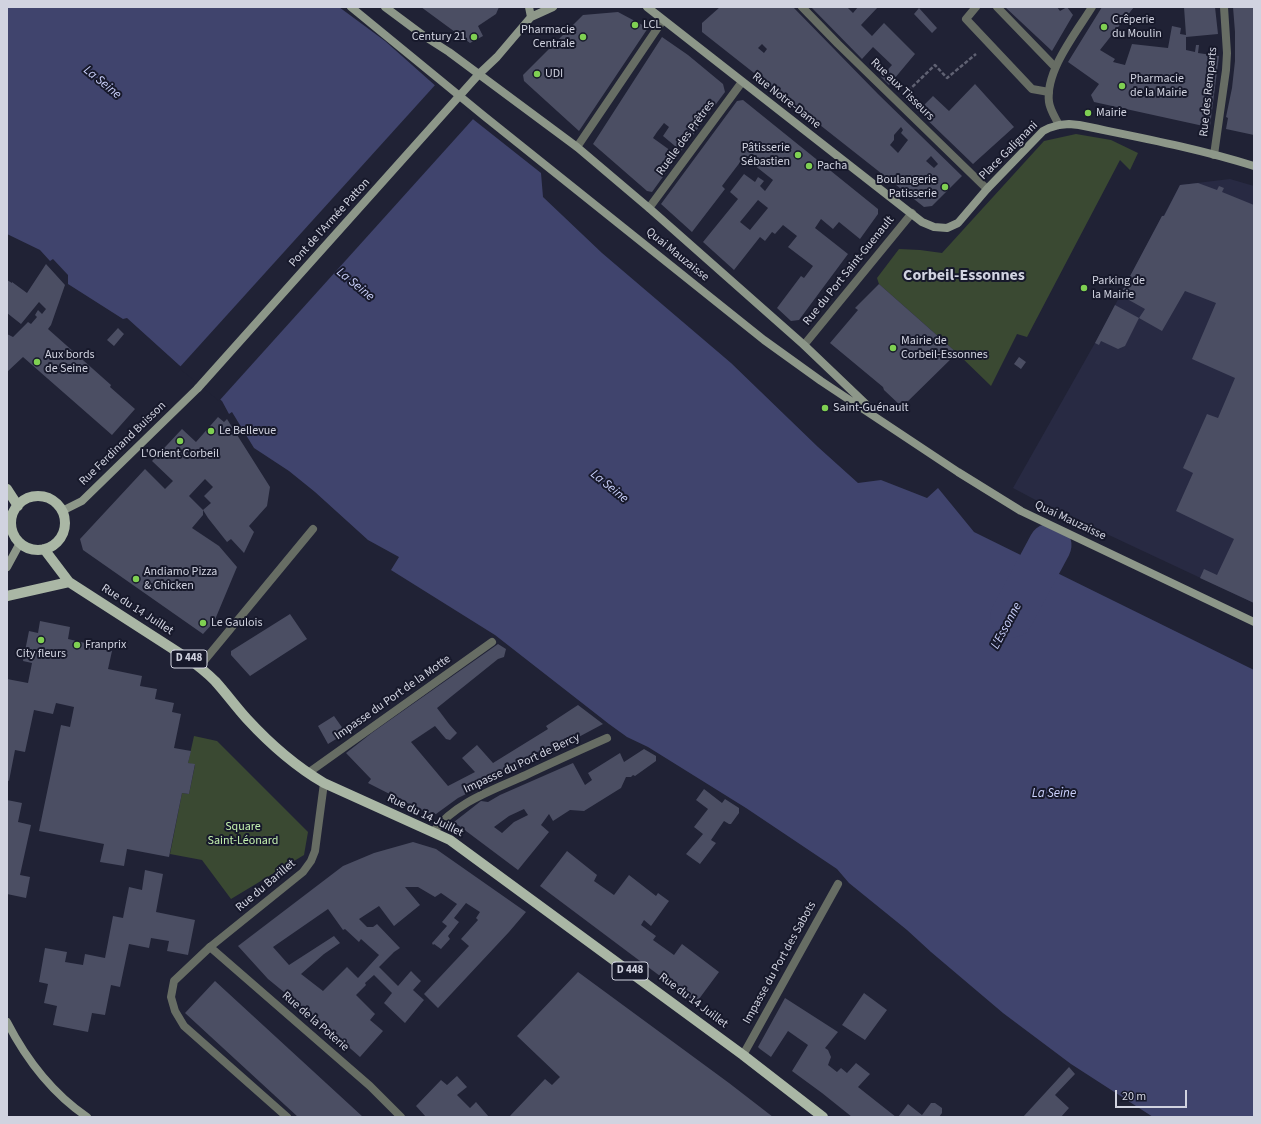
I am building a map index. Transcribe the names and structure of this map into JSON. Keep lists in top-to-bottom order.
{
  "streets": {
    "main road": [
      "Rue Notre-Dame",
      "Place Galignani",
      "Pont de l'Armée Patton",
      "Quai Mauzaisse",
      "Rue Ferdinand Buisson",
      "Rue du 14 Juillet",
      "D 448"
    ],
    "street": [
      "Rue aux Tisseurs",
      "Rue des Remparts",
      "Ruelle des Prêtres",
      "Rue du Port Saint-Guenault",
      "Impasse du Port de la Motte",
      "Impasse du Port de Bercy",
      "Rue du Barillet",
      "Impasse du Port des Sabots",
      "Rue de la Poterie"
    ]
  },
  "crossings": [
    ["Rue aux Tisseurs", "Place Galignani"],
    ["Rue des Remparts", "Place Galignani"],
    ["Rue Notre-Dame", "Ruelle des Prêtres"],
    ["Rue Notre-Dame", "Place Galignani"],
    ["Rue Notre-Dame", "Rue du Port Saint-Guenault"],
    ["Ruelle des Prêtres", "Quai Mauzaisse"],
    ["Place Galignani", "Rue du Port Saint-Guenault"],
    ["Pont de l'Armée Patton", "Quai Mauzaisse"],
    ["Pont de l'Armée Patton", "Rue Ferdinand Buisson"],
    ["Quai Mauzaisse", "Rue du Port Saint-Guenault"],
    ["Rue Ferdinand Buisson", "Rue du 14 Juillet"],
    ["Rue du 14 Juillet", "Impasse du Port de la Motte"],
    ["Rue du 14 Juillet", "Impasse du Port de Bercy"],
    ["Rue du 14 Juillet", "Rue du Barillet"],
    ["Rue du 14 Juillet", "Impasse du Port des Sabots"],
    ["Rue du Barillet", "Rue de la Poterie"]
  ],
  "districts": ["Corbeil-Essonnes"],
  "water": ["La Seine", "L'Essonne"],
  "parks": ["Square Saint-Léonard"],
  "places": [
    "LCL",
    "Crêperie du Moulin",
    "Century 21",
    "Pharmacie Centrale",
    "UDI",
    "Pharmacie de la Mairie",
    "Mairie",
    "Pâtisserie Sébastien",
    "Pacha",
    "Boulangerie Patisserie",
    "Parking de la Mairie",
    "Mairie de Corbeil-Essonnes",
    "Aux bords de Seine",
    "Saint-Guénault",
    "Le Bellevue",
    "L'Orient Corbeil",
    "Andiamo Pizza & Chicken",
    "Le Gaulois",
    "City fleurs",
    "Franprix"
  ],
  "scale_bar": "20 m"
}
